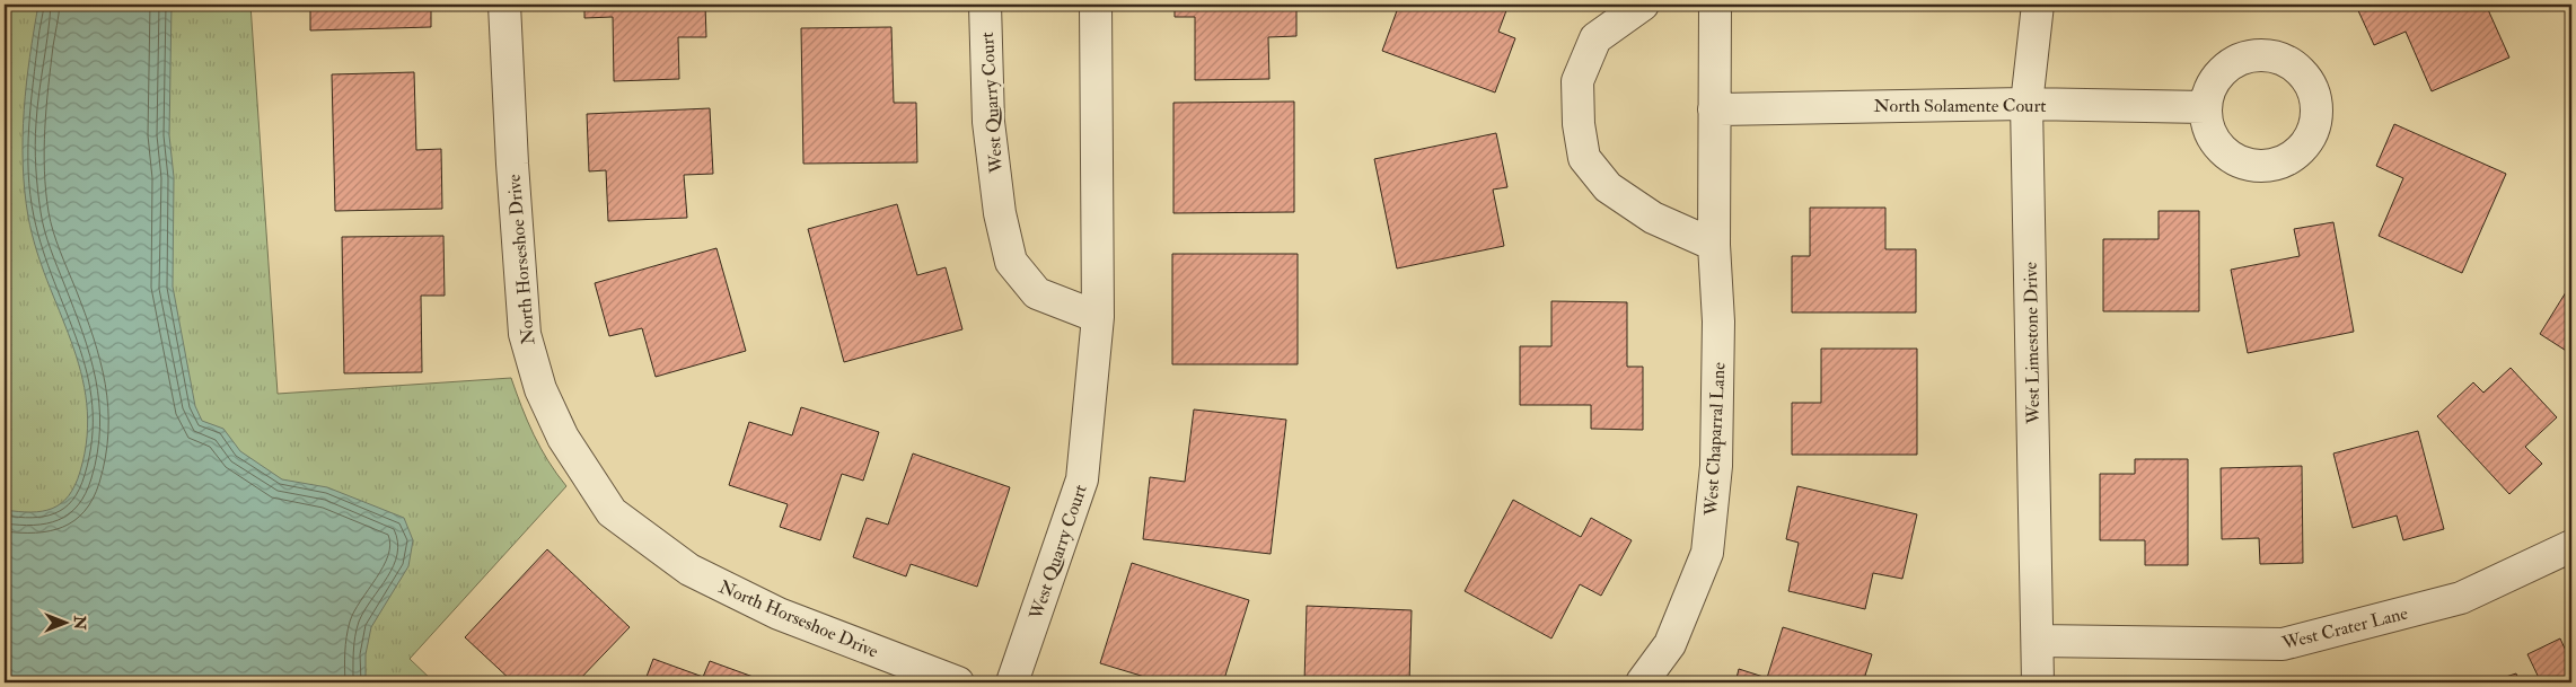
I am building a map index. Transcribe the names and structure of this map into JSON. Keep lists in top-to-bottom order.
{
  "streets": {
    "street": [
      "West Quarry Court",
      "North Solamente Court",
      "North Horseshoe Drive",
      "West Limestone Drive",
      "West Chaparral Lane",
      "West Crater Lane"
    ]
  },
  "crossings": [
    ["North Solamente Court", "West Limestone Drive"],
    ["North Solamente Court", "West Chaparral Lane"],
    ["West Limestone Drive", "West Crater Lane"]
  ],
  "north": "right"
}
